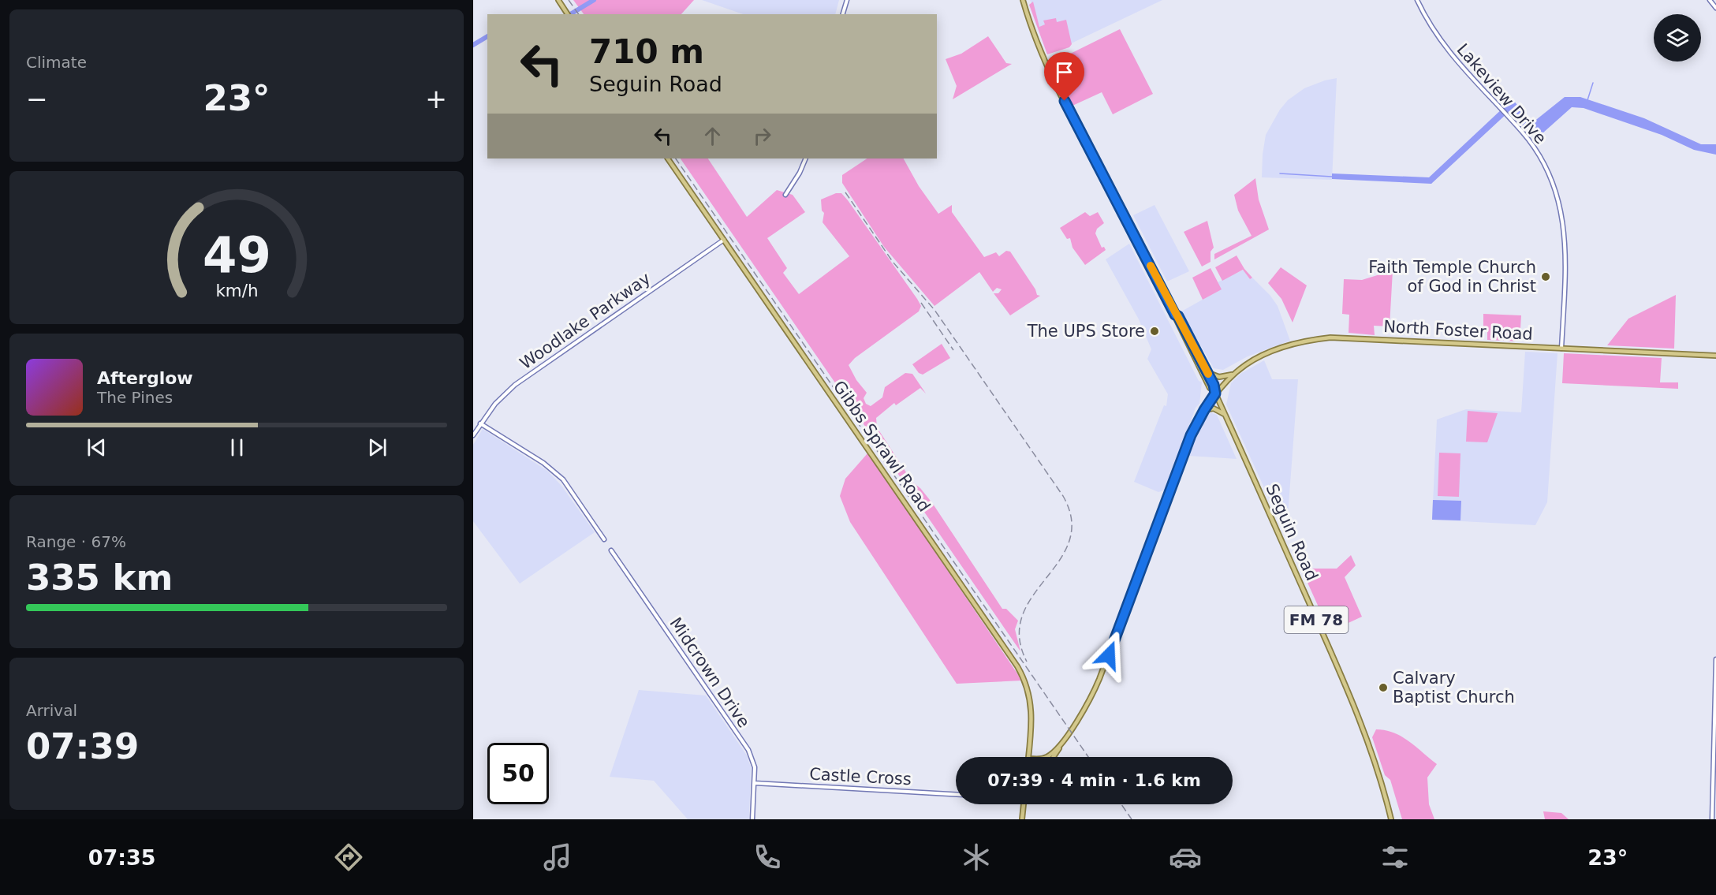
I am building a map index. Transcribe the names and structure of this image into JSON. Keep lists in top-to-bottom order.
{
  "streets": {
    "main road": [
      "North Foster Road",
      "Gibbs Sprawl Road",
      "Seguin Road",
      "FM 78"
    ],
    "street": [
      "Lakeview Drive",
      "Woodlake Parkway",
      "Midcrown Drive",
      "Castle Cross"
    ]
  },
  "crossings": [
    ["Lakeview Drive", "North Foster Road"],
    ["Woodlake Parkway", "Gibbs Sprawl Road"],
    ["North Foster Road", "Seguin Road"],
    ["Midcrown Drive", "Castle Cross"]
  ],
  "places": ["Faith Temple Church of God in Christ", "The UPS Store", "Calvary Baptist Church"],
  "page": {
    "tile": [
      "Climate",
      ["Range · 67%", "335 km"],
      ["Arrival", "07:39"]
    ],
    "turn": ["710 m", "Seguin Road"],
    "heat": ["−", "23°", "+"],
    "song": ["Afterglow", "The Pines"],
    "limit": "50",
    "trip": "07:39 · 4 min · 1.6 km",
    "tabs": ["07:35", "23°"],
    "gauge": ["49", "km/h"]
  }
}
